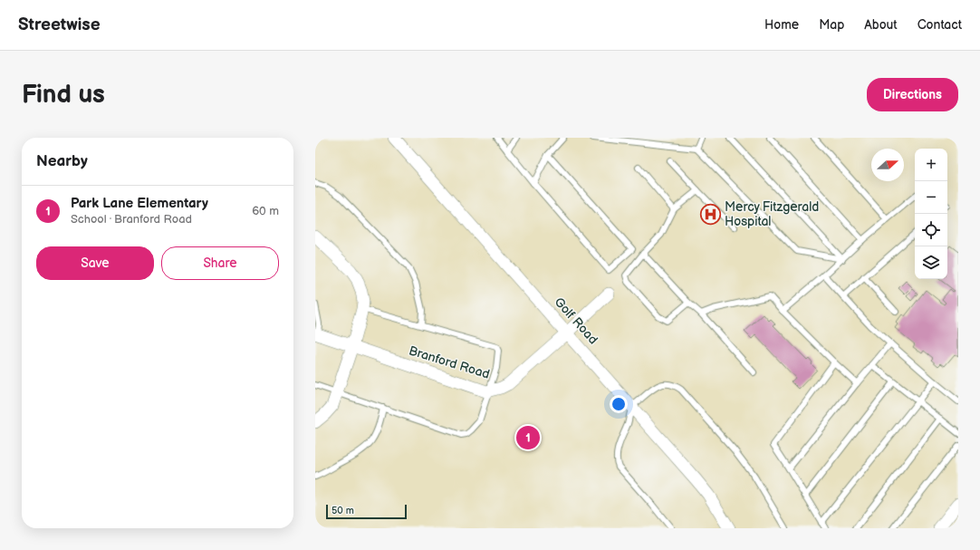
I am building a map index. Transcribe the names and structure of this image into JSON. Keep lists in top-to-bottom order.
{
  "streets": {
    "street": ["Golf Road", "Branford Road"]
  },
  "crossings": [
    ["Golf Road", "Branford Road"]
  ],
  "places": {
    "hospital": ["Mercy Fitzgerald Hospital"]
  },
  "scale_bar": "50 m",
  "north": "right",
  "page": {
    "header": "Streetwise",
    "nav": [
      "Home",
      "Map",
      "About",
      "Contact"
    ],
    "buttons": [
      "Directions",
      ["Save", "Share"]
    ],
    "title": "Find us",
    "heading": "Nearby",
    "map_buttons": ["+", "−"],
    "list": [
      {
        "mark": "1",
        "name": "Park Lane Elementary",
        "note": "School · Branford Road",
        "value": "60 m"
      }
    ],
    "pins": "1",
    "scale": "50 m"
  }
}
